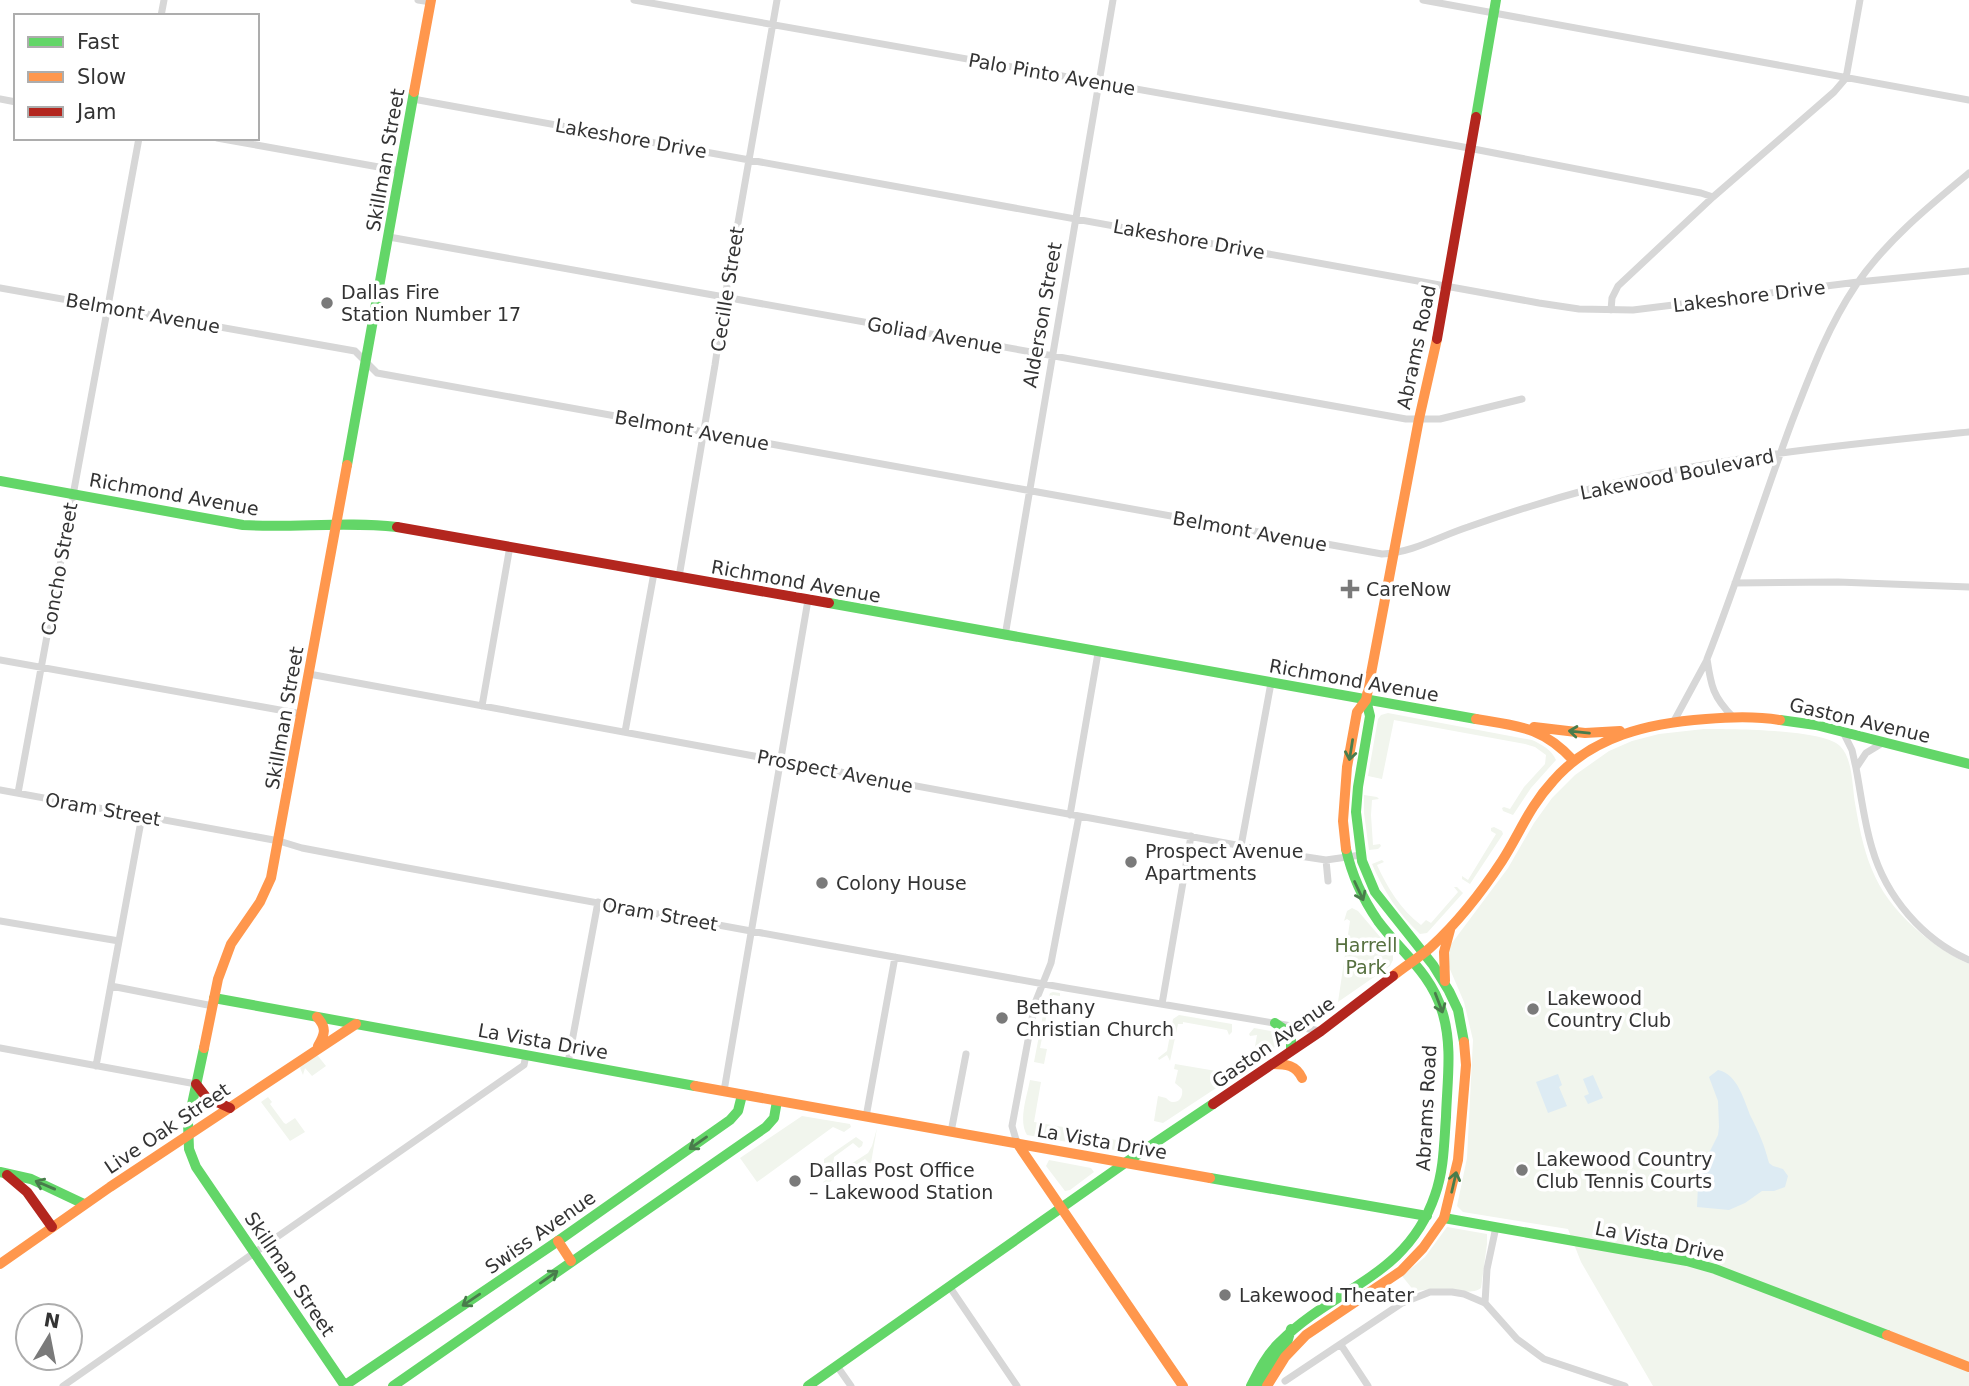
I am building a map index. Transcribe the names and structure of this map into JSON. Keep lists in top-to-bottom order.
{
  "streets": {
    "street": [
      "Palo Pinto Avenue",
      "Lakeshore Drive",
      "Skillman Street",
      "Cecille Street",
      "Belmont Avenue",
      "Alderson Street",
      "Goliad Avenue",
      "Abrams Road",
      "Lakewood Boulevard",
      "Richmond Avenue",
      "Concho Street",
      "Gaston Avenue",
      "Prospect Avenue",
      "Oram Street",
      "La Vista Drive",
      "Live Oak Street",
      "Swiss Avenue"
    ]
  },
  "crossings": [
    ["Palo Pinto Avenue", "Cecille Street"],
    ["Palo Pinto Avenue", "Alderson Street"],
    ["Palo Pinto Avenue", "Abrams Road"],
    ["Lakeshore Drive", "Skillman Street"],
    ["Lakeshore Drive", "Cecille Street"],
    ["Lakeshore Drive", "Alderson Street"],
    ["Lakeshore Drive", "Abrams Road"],
    ["Skillman Street", "Belmont Avenue"],
    ["Skillman Street", "Goliad Avenue"],
    ["Skillman Street", "Richmond Avenue"],
    ["Skillman Street", "Prospect Avenue"],
    ["Skillman Street", "Oram Street"],
    ["Skillman Street", "La Vista Drive"],
    ["Skillman Street", "Live Oak Street"],
    ["Skillman Street", "Swiss Avenue"],
    ["Cecille Street", "Belmont Avenue"],
    ["Cecille Street", "Goliad Avenue"],
    ["Cecille Street", "Richmond Avenue"],
    ["Belmont Avenue", "Alderson Street"],
    ["Belmont Avenue", "Abrams Road"],
    ["Belmont Avenue", "Lakewood Boulevard"],
    ["Belmont Avenue", "Concho Street"],
    ["Alderson Street", "Goliad Avenue"],
    ["Alderson Street", "Richmond Avenue"],
    ["Goliad Avenue", "Abrams Road"],
    ["Abrams Road", "Lakewood Boulevard"],
    ["Abrams Road", "Richmond Avenue"],
    ["Abrams Road", "Gaston Avenue"],
    ["Abrams Road", "Prospect Avenue"],
    ["Abrams Road", "La Vista Drive"],
    ["Richmond Avenue", "Concho Street"],
    ["Richmond Avenue", "Gaston Avenue"],
    ["Concho Street", "Oram Street"],
    ["Gaston Avenue", "Oram Street"],
    ["Gaston Avenue", "La Vista Drive"],
    ["La Vista Drive", "Live Oak Street"],
    ["La Vista Drive", "Swiss Avenue"]
  ],
  "parks": ["Harrell Park"],
  "places": {
    "other": [
      "Dallas Fire Station Number 17",
      "Prospect Avenue Apartments",
      "Colony House",
      "Lakewood Country Club",
      "Bethany Christian Church",
      "Lakewood Country Club Tennis Courts",
      "Dallas Post Office – Lakewood Station",
      "Lakewood Theater"
    ],
    "health": ["CareNow"]
  },
  "legend": ["Fast", "Slow", "Jam"],
  "north": "top"
}
